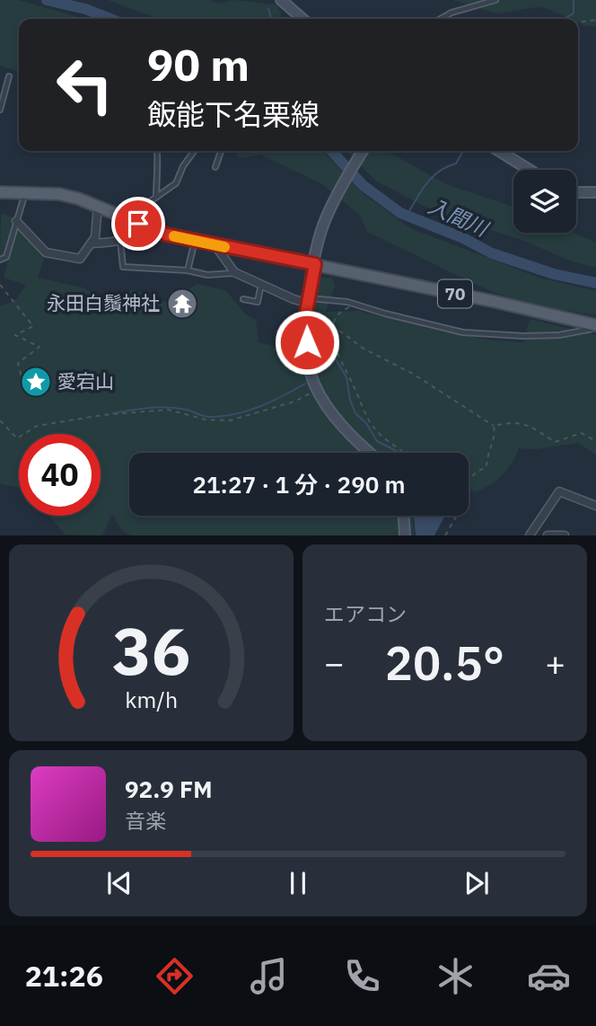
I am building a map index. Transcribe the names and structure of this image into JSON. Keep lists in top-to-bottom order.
{
  "streets": {
    "main road": ["70"]
  },
  "water": ["入間川"],
  "places": {
    "temple": ["永田白鬚神社"],
    "place": ["愛宕山"]
  },
  "page": {
    "turn": ["90 m", "飯能下名栗線"],
    "limit": "40",
    "trip": "21:27 · 1 分 · 290 m",
    "tile": "エアコン",
    "heat": ["−", "20.5°", "+"],
    "song": ["92.9 FM", "音楽"],
    "tabs": "21:26",
    "gauge": ["36", "km/h"]
  }
}
